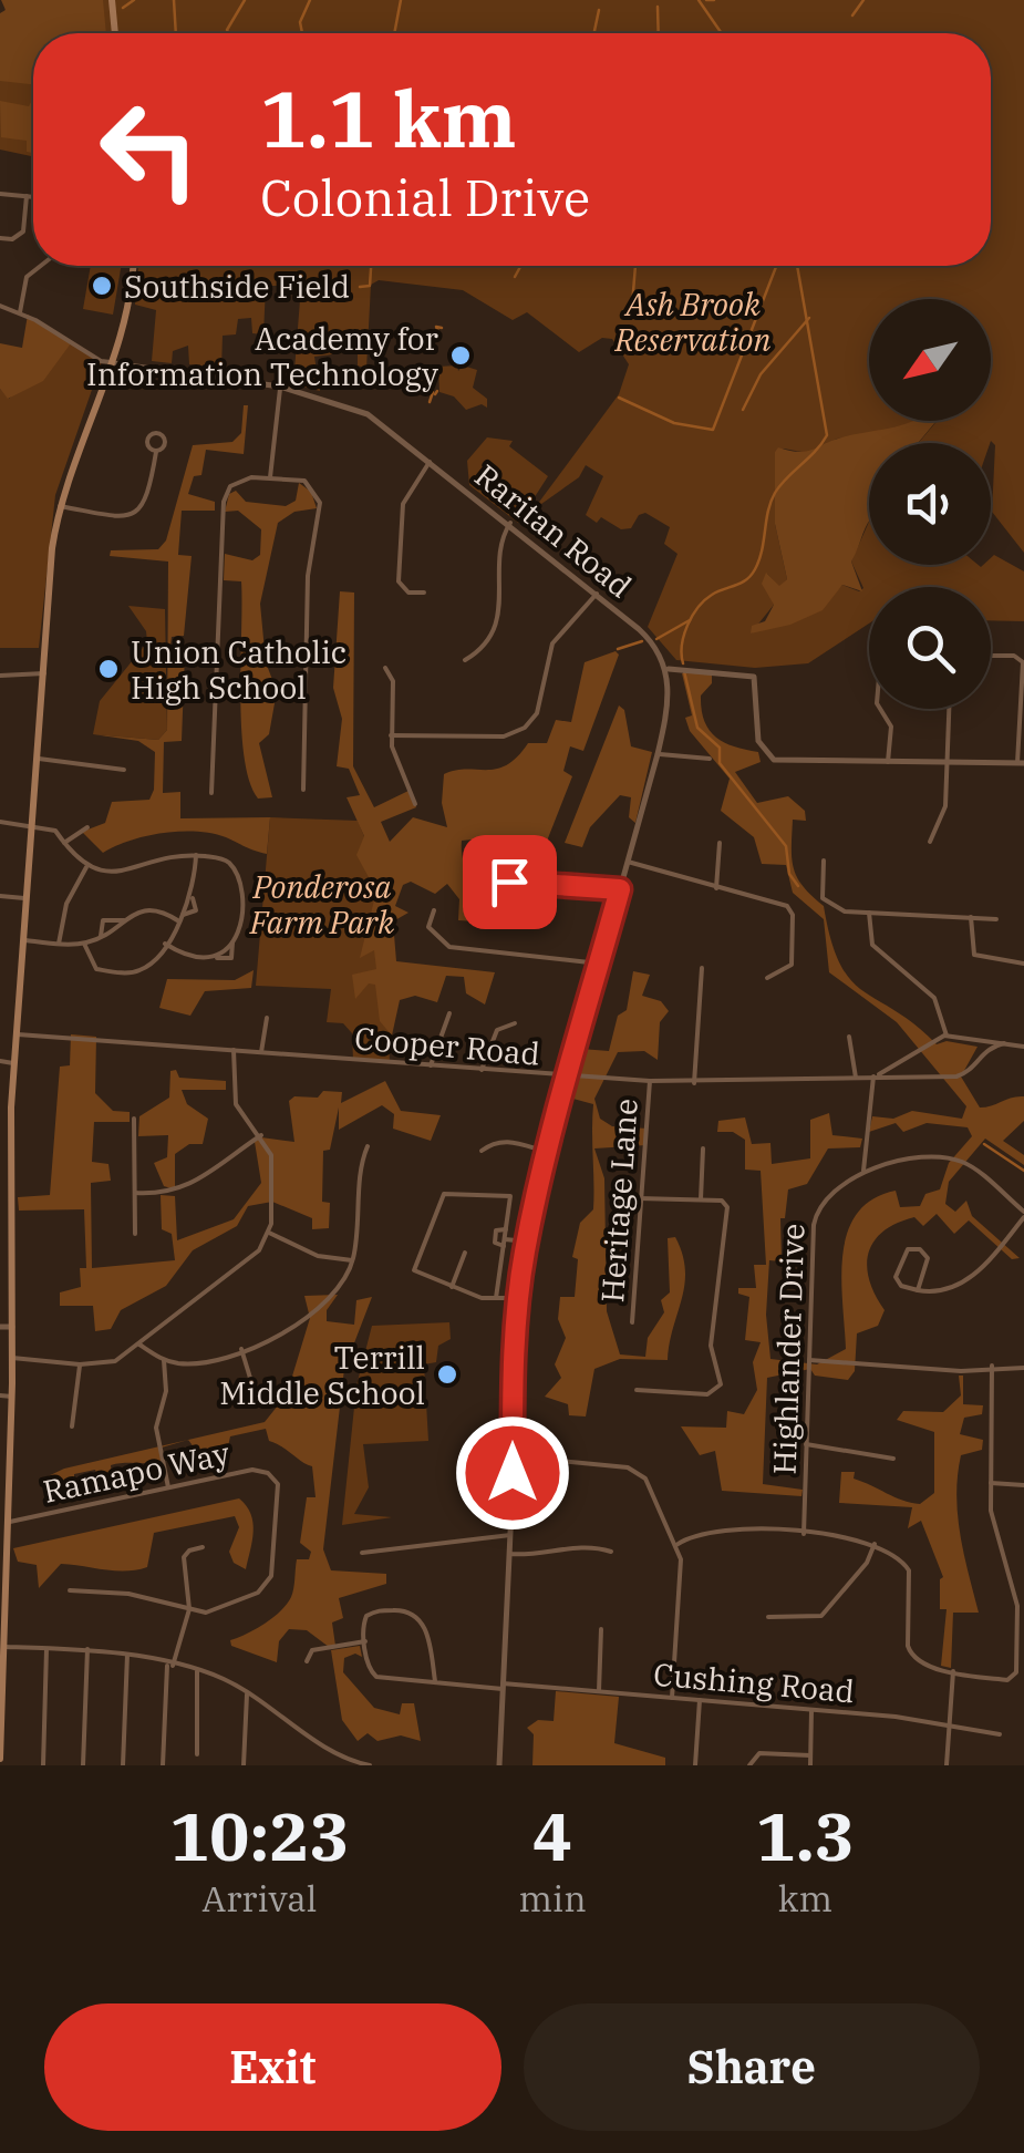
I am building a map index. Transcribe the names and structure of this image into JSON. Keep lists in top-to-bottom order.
{
  "streets": {
    "street": [
      "Raritan Road",
      "Cooper Road",
      "Heritage Lane",
      "Highlander Drive",
      "Ramapo Way",
      "Cushing Road"
    ]
  },
  "crossings": [
    ["Cooper Road", "Heritage Lane"]
  ],
  "parks": ["Ash Brook Reservation", "Ponderosa Farm Park"],
  "places": [
    "Southside Field",
    "Academy for Information Technology",
    "Union Catholic High School",
    "Terrill Middle School"
  ],
  "north": "bottom left",
  "page": {
    "turn": ["1.1 km", "Colonial Drive"],
    "eta": [
      "10:23",
      "Arrival",
      "4",
      "min",
      "1.3",
      "km"
    ],
    "buttons": ["Exit", "Share"]
  }
}
